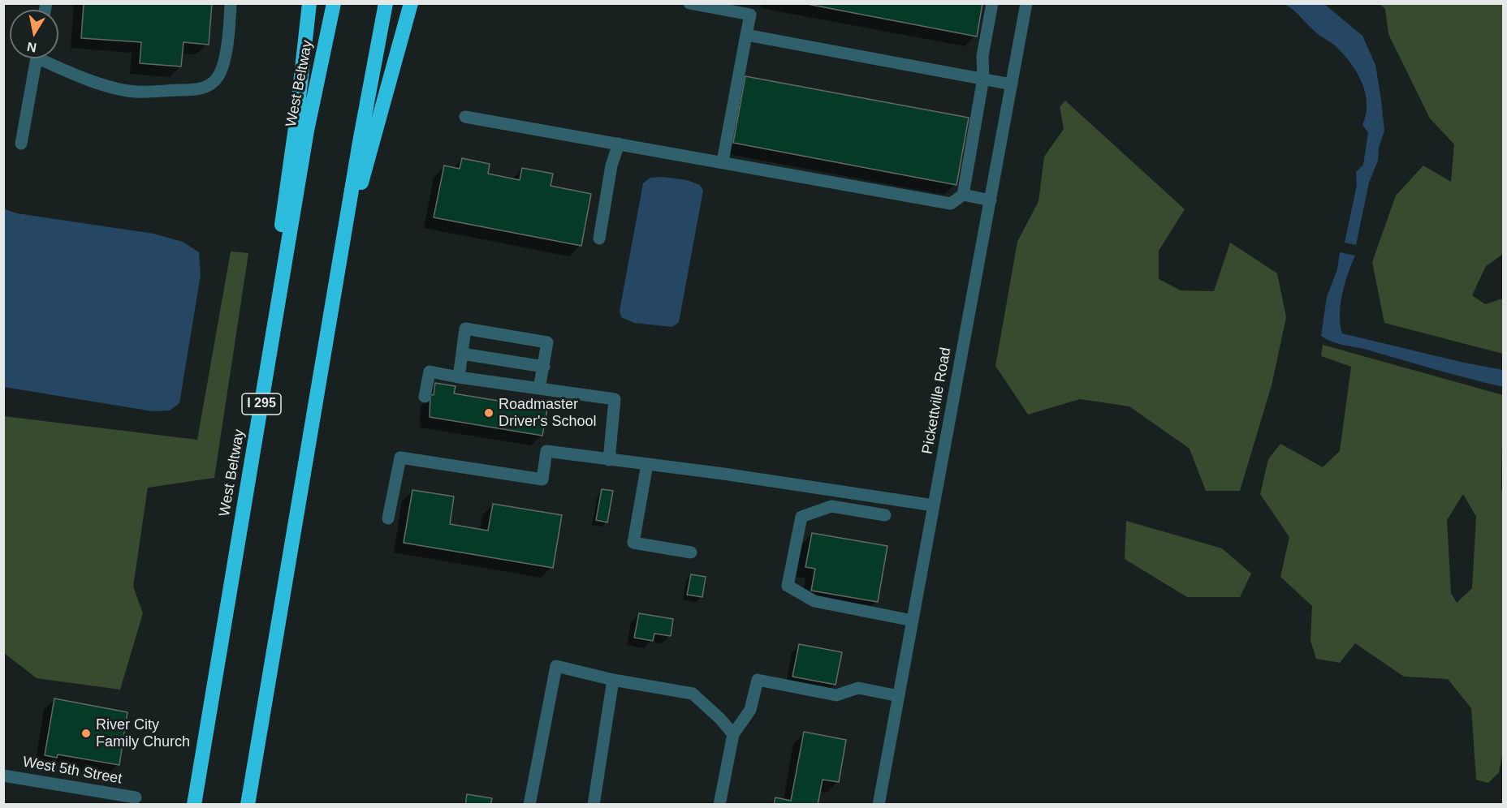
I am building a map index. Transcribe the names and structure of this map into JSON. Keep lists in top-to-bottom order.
{
  "streets": {
    "highway": ["West Beltway", "I 295"],
    "street": ["Pickettville Road", "West 5th Street"]
  },
  "places": ["Roadmaster Driver's School", "River City Family Church"],
  "north": "bottom"
}
